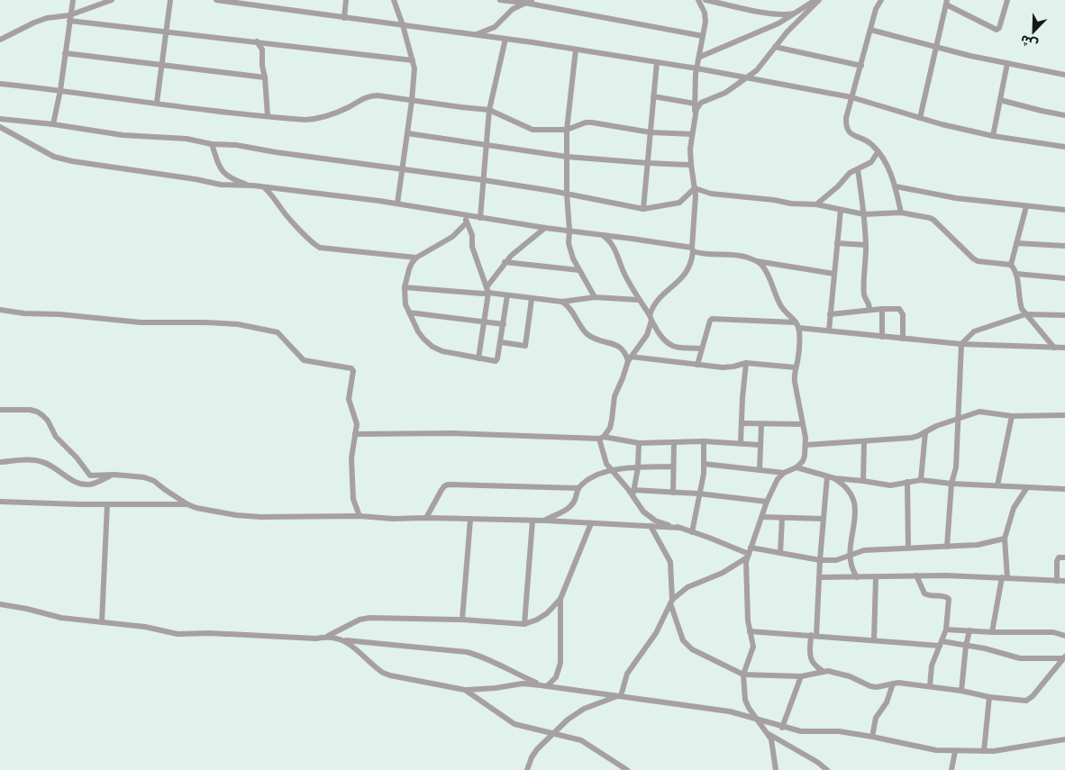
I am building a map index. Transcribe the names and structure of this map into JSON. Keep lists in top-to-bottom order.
{
  "north": "bottom left"
}
